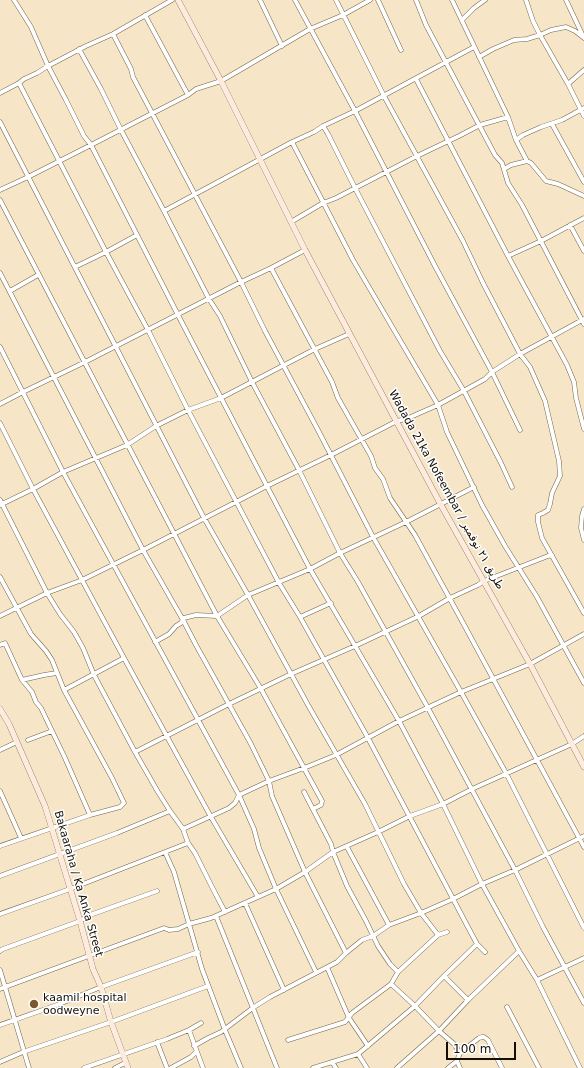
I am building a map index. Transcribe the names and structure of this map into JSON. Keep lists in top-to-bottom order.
{
  "streets": {
    "street": ["Wadada 21ka Nofeembar / طريق ٢١ نوفمبر", "Bakaaraha / Ka Anka Street"]
  },
  "places": ["kaamil hospital oodweyne"],
  "scale_bar": "100 m"
}
